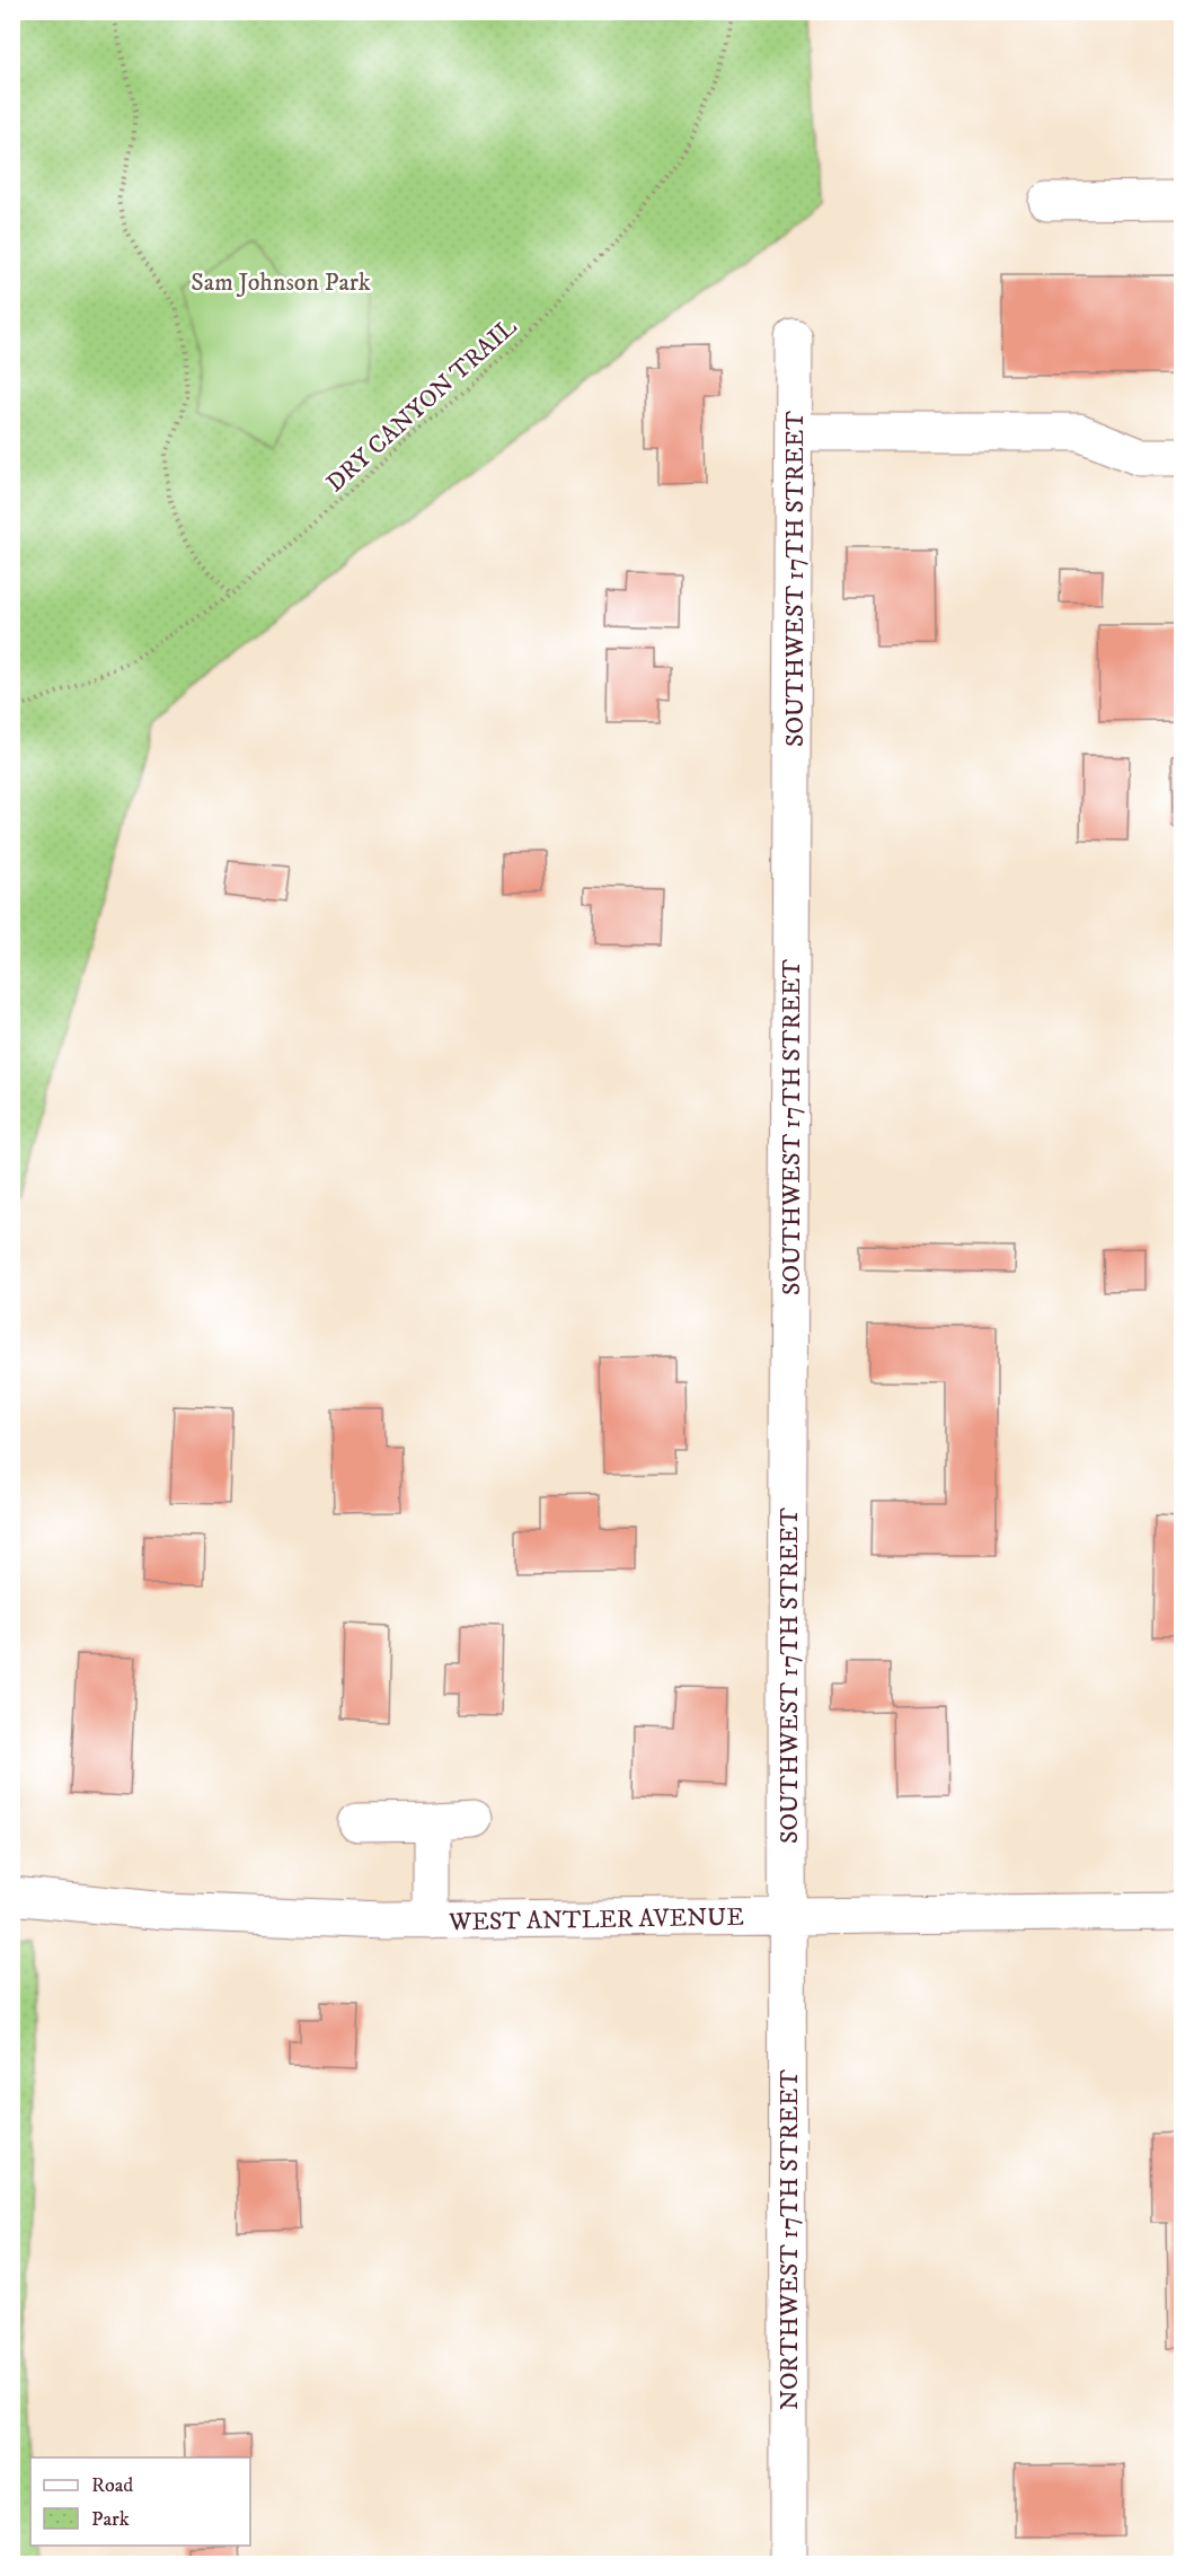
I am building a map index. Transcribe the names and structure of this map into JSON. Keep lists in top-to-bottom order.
{
  "streets": {
    "street": ["SOUTHWEST 17TH STREET", "WEST ANTLER AVENUE", "NORTHWEST 17TH STREET"],
    "path": ["DRY CANYON TRAIL"]
  },
  "crossings": [
    ["SOUTHWEST 17TH STREET", "WEST ANTLER AVENUE"],
    ["SOUTHWEST 17TH STREET", "NORTHWEST 17TH STREET"],
    ["WEST ANTLER AVENUE", "NORTHWEST 17TH STREET"]
  ],
  "parks": ["Sam Johnson Park"],
  "legend": ["Road", "Park"]
}
